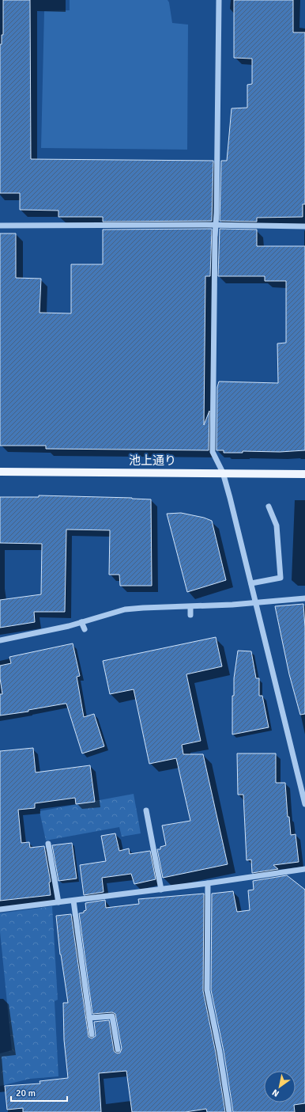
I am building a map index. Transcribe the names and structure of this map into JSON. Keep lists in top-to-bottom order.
{
  "streets": {
    "main road": ["池上通り"]
  },
  "scale_bar": "20 m",
  "north": "bottom left"
}
